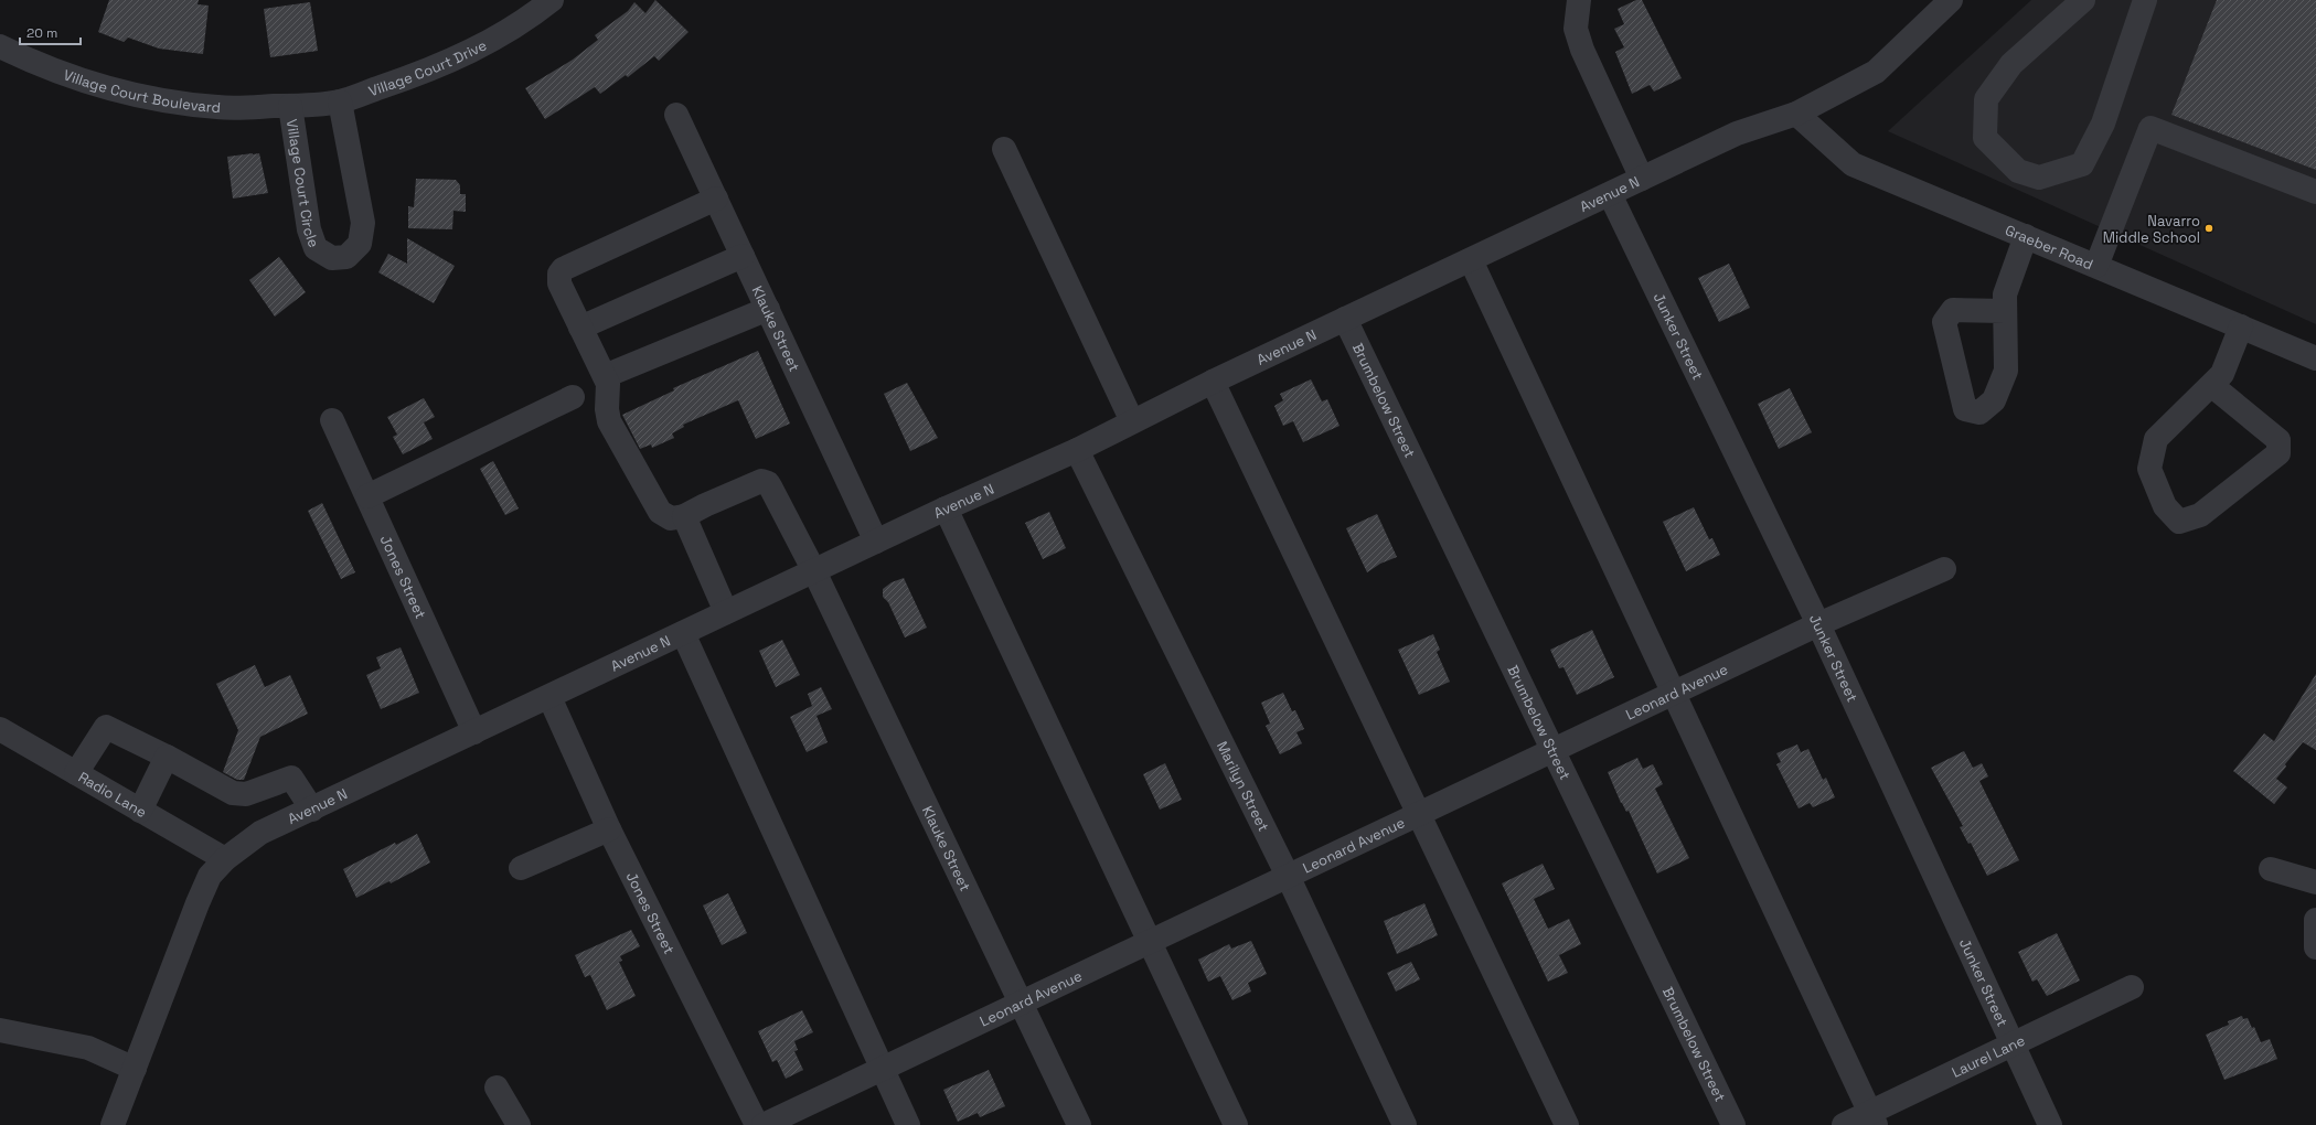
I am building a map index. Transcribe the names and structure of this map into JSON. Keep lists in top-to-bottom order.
{
  "streets": {
    "street": [
      "Village Court Drive",
      "Village Court Boulevard",
      "Village Court Circle",
      "Avenue N",
      "Graeber Road",
      "Klauke Street",
      "Junker Street",
      "Brumbelow Street",
      "Jones Street",
      "Leonard Avenue",
      "Marilyn Street",
      "Radio Lane",
      "Laurel Lane"
    ]
  },
  "crossings": [
    ["Village Court Drive", "Village Court Boulevard"],
    ["Village Court Drive", "Village Court Circle"],
    ["Village Court Boulevard", "Village Court Circle"],
    ["Avenue N", "Graeber Road"],
    ["Avenue N", "Klauke Street"],
    ["Avenue N", "Junker Street"],
    ["Avenue N", "Brumbelow Street"],
    ["Avenue N", "Jones Street"],
    ["Avenue N", "Marilyn Street"],
    ["Avenue N", "Radio Lane"],
    ["Klauke Street", "Leonard Avenue"],
    ["Junker Street", "Leonard Avenue"],
    ["Junker Street", "Laurel Lane"],
    ["Brumbelow Street", "Leonard Avenue"],
    ["Leonard Avenue", "Marilyn Street"]
  ],
  "places": ["Navarro Middle School"],
  "scale_bar": "20 m"
}
